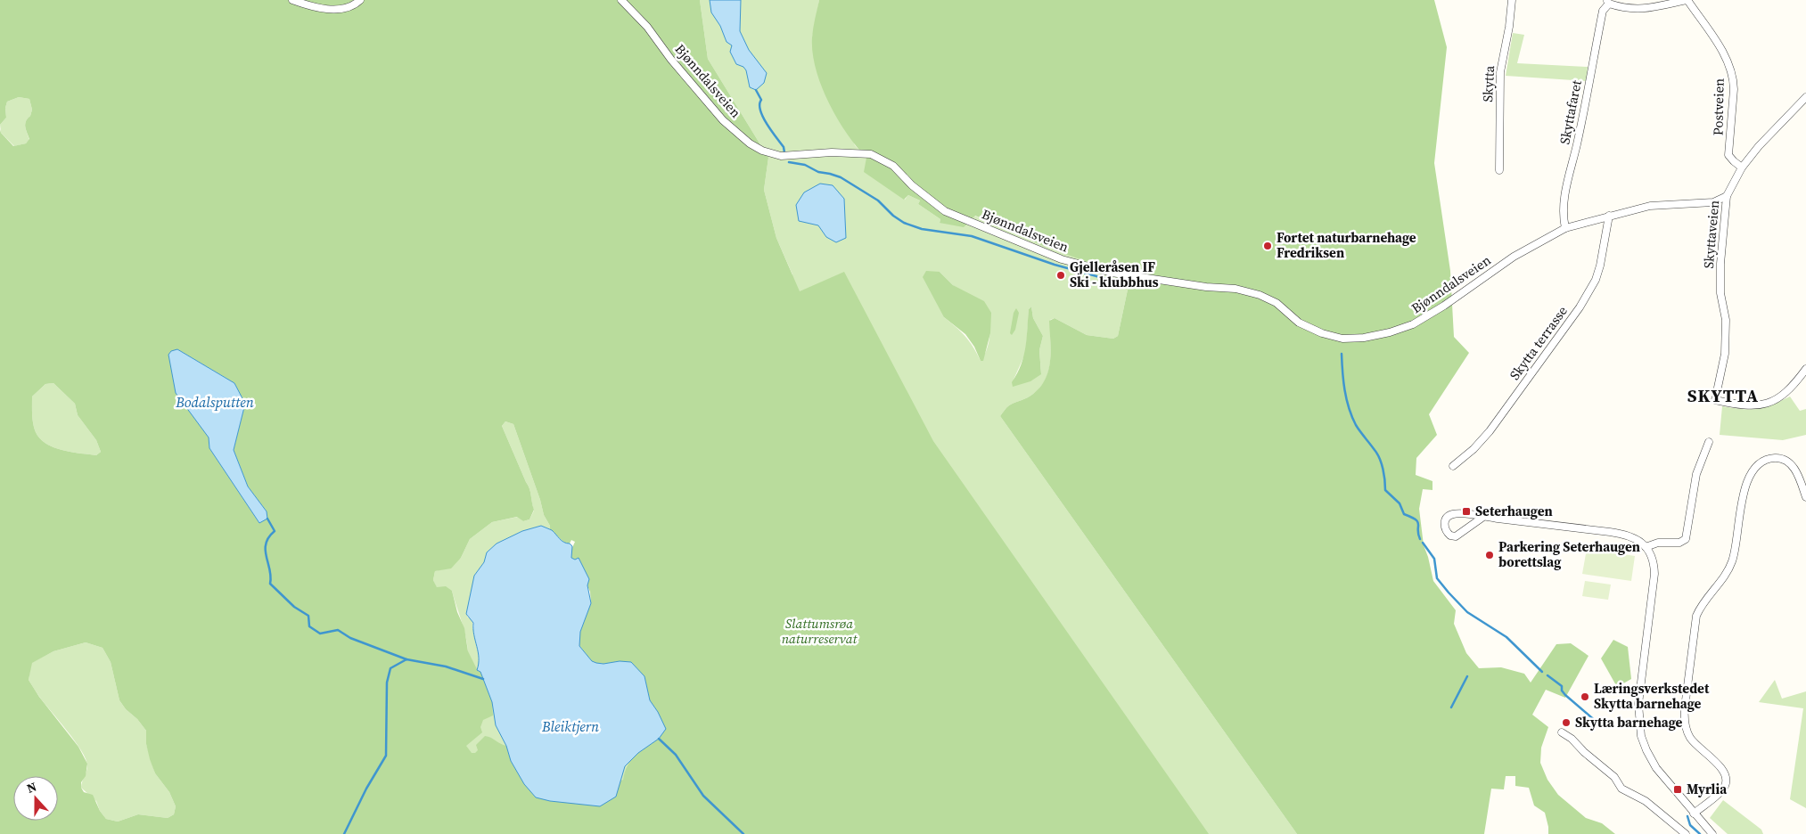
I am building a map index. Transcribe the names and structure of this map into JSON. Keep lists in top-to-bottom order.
{
  "streets": {
    "street": [
      "Bjønndalsveien",
      "Skytta",
      "Postveien",
      "Skyttafaret",
      "Skyttaveien",
      "Skytta terrasse"
    ]
  },
  "crossings": [
    ["Bjønndalsveien", "Skyttafaret"],
    ["Bjønndalsveien", "Skyttaveien"],
    ["Bjønndalsveien", "Skytta terrasse"],
    ["Postveien", "Skyttafaret"],
    ["Postveien", "Skyttaveien"]
  ],
  "districts": ["SKYTTA"],
  "water": ["Bodalsputten", "Bleiktjern"],
  "parks": ["Slattumsrøa naturreservat"],
  "places": {
    "other": [
      "Fortet naturbarnehage Fredriksen",
      "Gjelleråsen IF Ski - klubbhus",
      "Parkering Seterhaugen borettslag",
      "Læringsverkstedet Skytta barnehage",
      "Skytta barnehage"
    ],
    "transit": ["Seterhaugen", "Myrlia"]
  },
  "north": "top"
}
